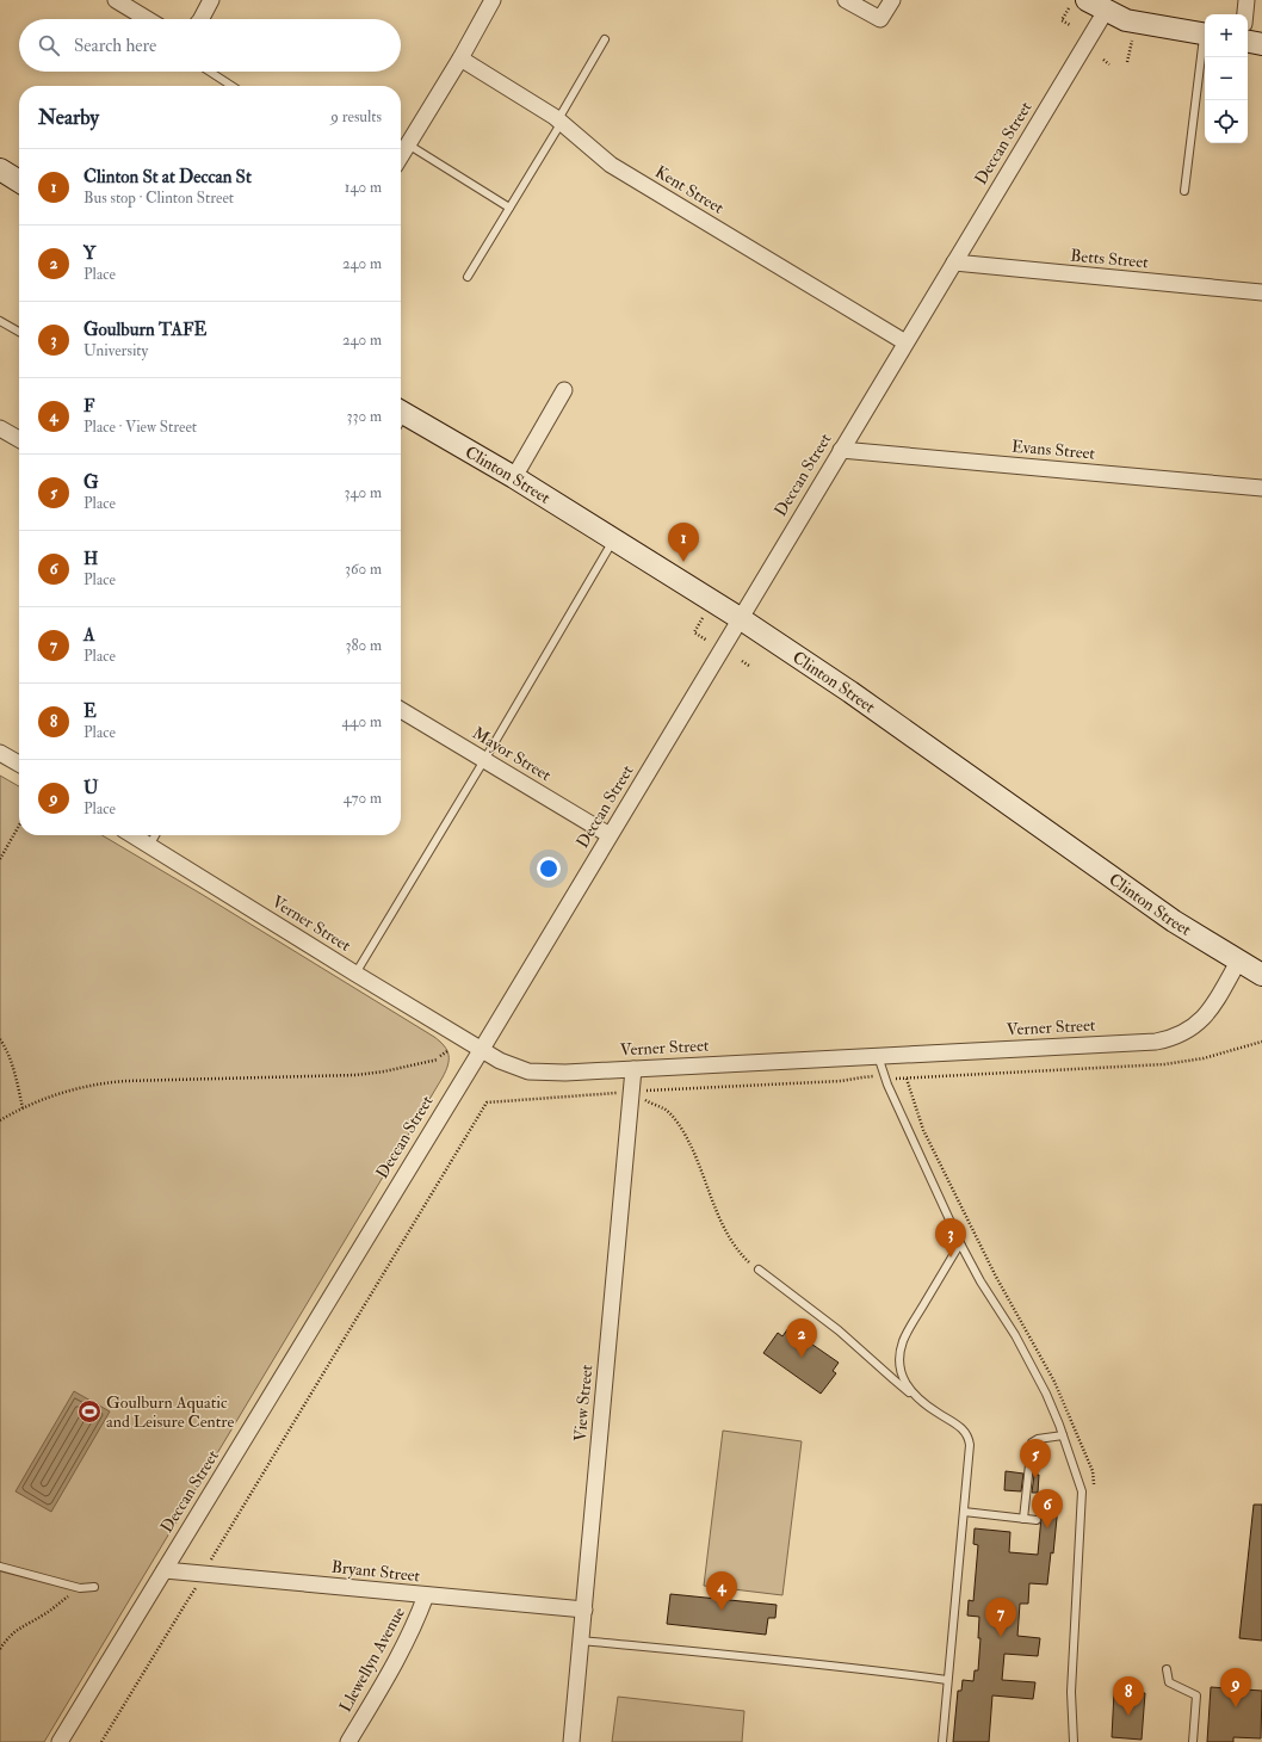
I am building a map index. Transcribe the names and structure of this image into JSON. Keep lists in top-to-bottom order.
{
  "streets": {
    "street": [
      "Deccan Street",
      "Kent Street",
      "Betts Street",
      "Evans Street",
      "Clinton Street",
      "Mayor Street",
      "Verner Street",
      "View Street",
      "Bryant Street",
      "Llewellyn Avenue"
    ]
  },
  "crossings": [
    ["Deccan Street", "Kent Street"],
    ["Deccan Street", "Betts Street"],
    ["Deccan Street", "Evans Street"],
    ["Deccan Street", "Clinton Street"],
    ["Deccan Street", "Mayor Street"],
    ["Deccan Street", "Verner Street"],
    ["Deccan Street", "Bryant Street"],
    ["Clinton Street", "Verner Street"],
    ["Verner Street", "View Street"],
    ["View Street", "Bryant Street"],
    ["Bryant Street", "Llewellyn Avenue"]
  ],
  "places": {
    "sports": ["Goulburn Aquatic and Leisure Centre"]
  },
  "page": {
    "map_buttons": ["+", "−"],
    "search": "Search here",
    "heading": ["Nearby", "9 results"],
    "list": [
      {
        "mark": "1",
        "name": "Clinton St at Deccan St",
        "note": "Bus stop · Clinton Street",
        "value": "140 m"
      },
      {
        "mark": "2",
        "name": "Y",
        "note": "Place",
        "value": "240 m"
      },
      {
        "mark": "3",
        "name": "Goulburn TAFE",
        "note": "University",
        "value": "240 m"
      },
      {
        "mark": "4",
        "name": "F",
        "note": "Place · View Street",
        "value": "330 m"
      },
      {
        "mark": "5",
        "name": "G",
        "note": "Place",
        "value": "340 m"
      },
      {
        "mark": "6",
        "name": "H",
        "note": "Place",
        "value": "360 m"
      },
      {
        "mark": "7",
        "name": "A",
        "note": "Place",
        "value": "380 m"
      },
      {
        "mark": "8",
        "name": "E",
        "note": "Place",
        "value": "440 m"
      },
      {
        "mark": "9",
        "name": "U",
        "note": "Place",
        "value": "470 m"
      }
    ],
    "pins": [
      "1",
      "3",
      "2",
      "5",
      "6",
      "4",
      "7",
      "9",
      "8"
    ]
  }
}
